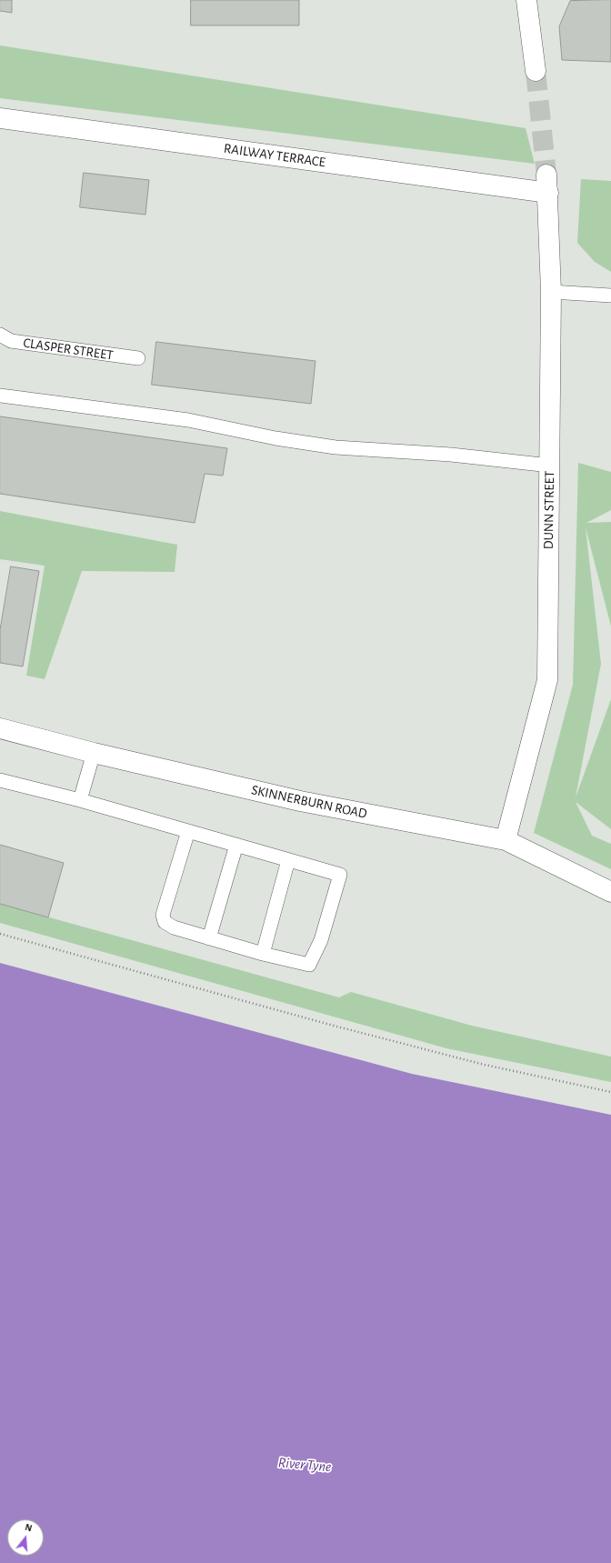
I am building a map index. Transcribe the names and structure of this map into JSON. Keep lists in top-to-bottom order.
{
  "streets": {
    "street": ["RAILWAY TERRACE", "DUNN STREET", "SKINNERBURN ROAD"],
    "lane": ["CLASPER STREET"]
  },
  "crossings": [
    ["RAILWAY TERRACE", "DUNN STREET"],
    ["DUNN STREET", "SKINNERBURN ROAD"]
  ],
  "water": ["River Tyne"],
  "north": "top"
}
